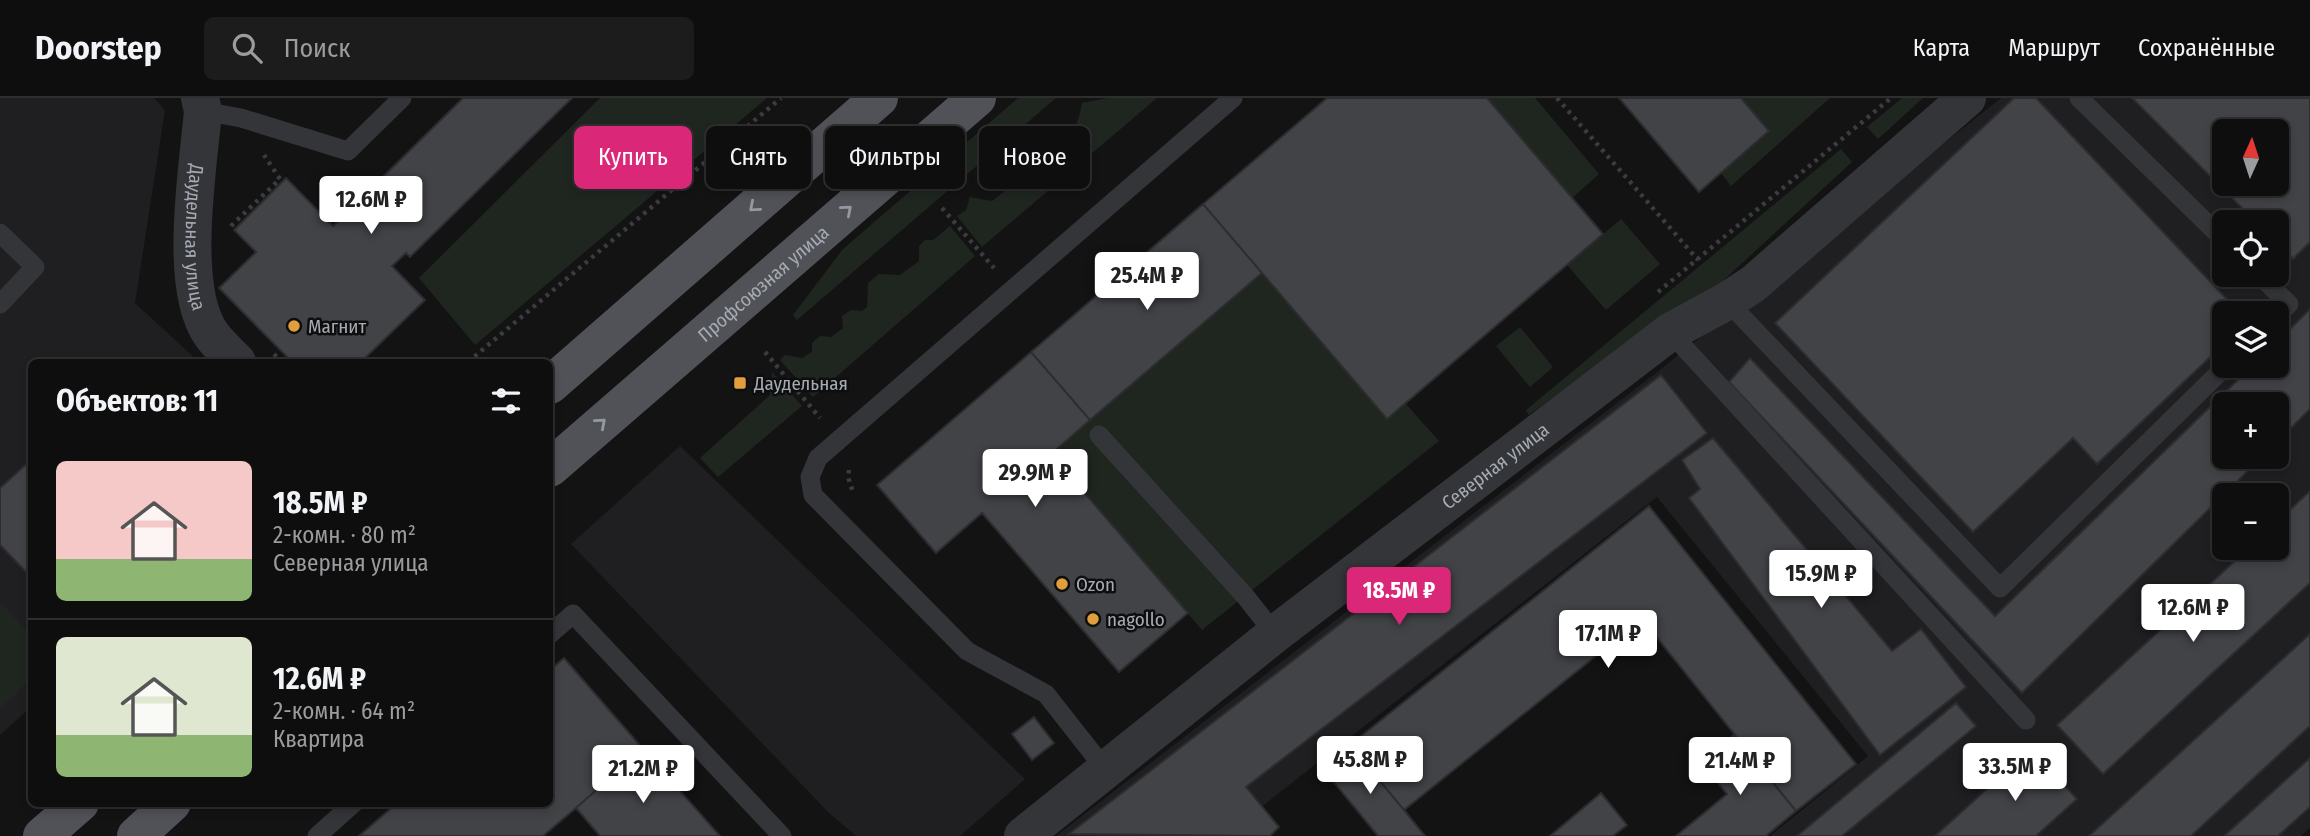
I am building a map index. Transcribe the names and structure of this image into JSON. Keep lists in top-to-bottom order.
{
  "streets": {
    "main road": ["Профсоюзная улица"],
    "street": ["Даудельная улица", "Северная улица"]
  },
  "places": {
    "other": ["Магнит", "Ozon", "nagollo"],
    "transit": ["Даудельная"]
  },
  "north": "top",
  "page": {
    "header": "Doorstep",
    "search": "Поиск",
    "nav": ["Карта", "Маршрут", "Сохранённые"],
    "map_buttons": ["+", "−"],
    "chip": [
      "Купить",
      "Снять",
      "Фильтры",
      "Новое"
    ],
    "price": [
      "12.6M ₽",
      "25.4M ₽",
      "29.9M ₽",
      "15.9M ₽",
      "18.5M ₽",
      "12.6M ₽",
      "17.1M ₽",
      "45.8M ₽",
      "21.4M ₽",
      "33.5M ₽",
      "21.2M ₽"
    ],
    "heading": "Объектов: 11",
    "list": [
      {
        "name": "18.5M ₽",
        "note": "2-комн. · 80 m² · Северная улица"
      },
      {
        "name": "12.6M ₽",
        "note": "2-комн. · 64 m² · Квартира"
      }
    ]
  }
}
